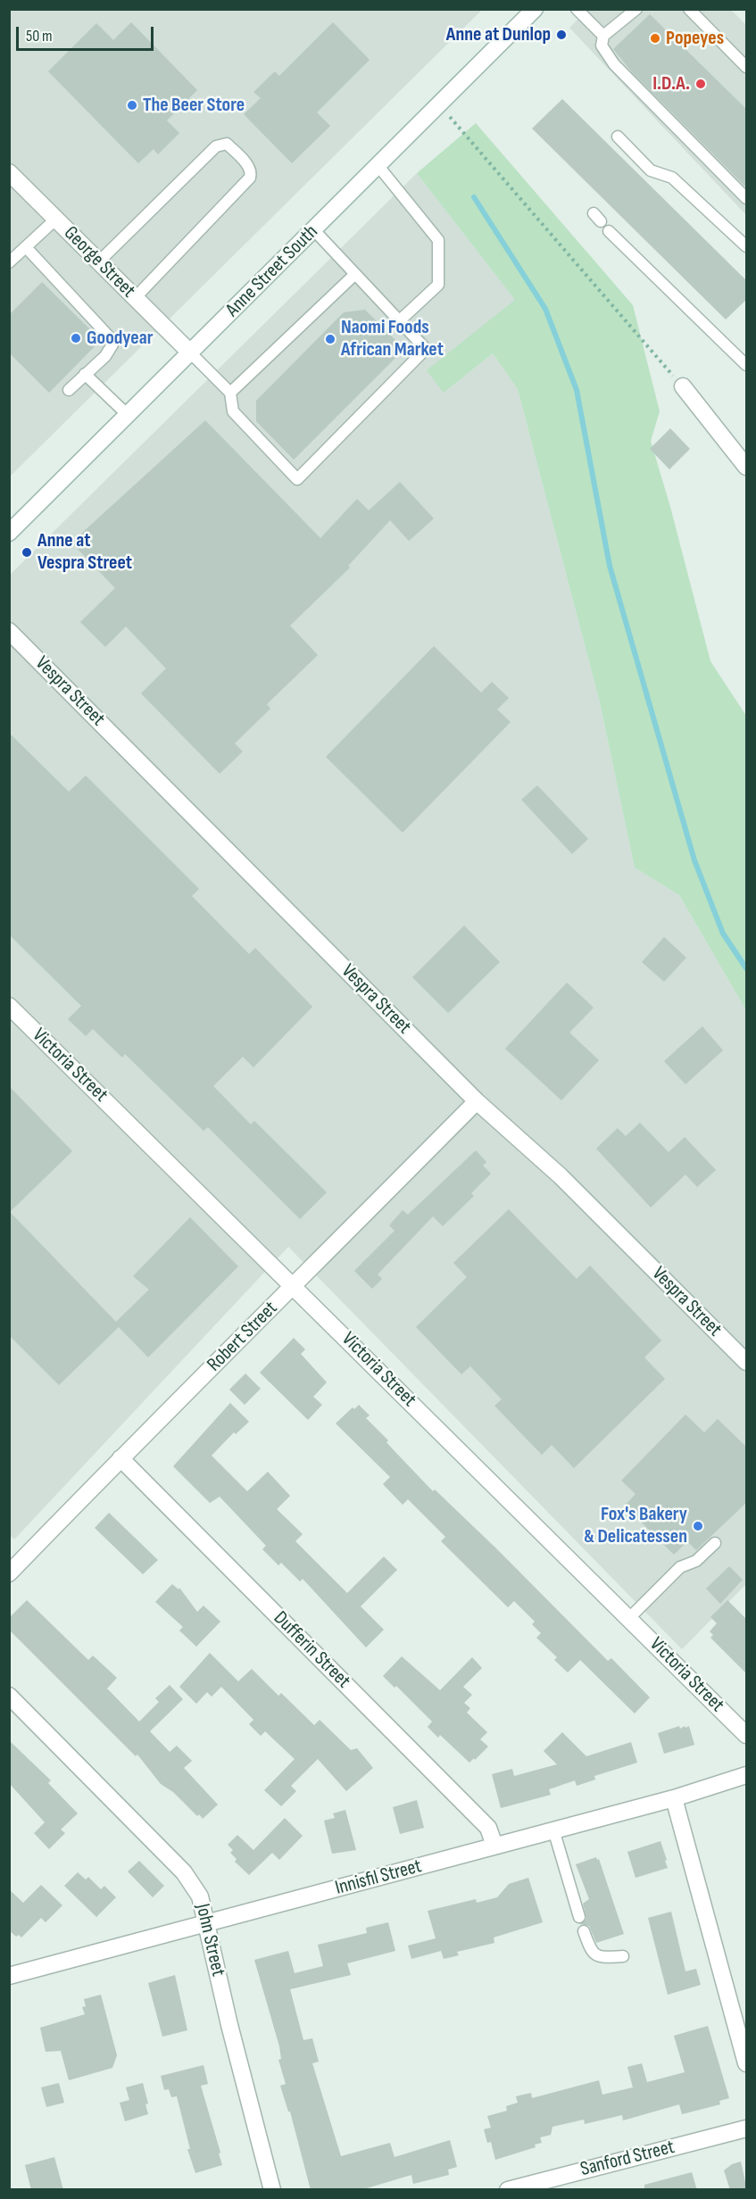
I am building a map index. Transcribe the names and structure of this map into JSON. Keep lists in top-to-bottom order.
{
  "streets": {
    "street": [
      "George Street",
      "Anne Street South",
      "Vespra Street",
      "Victoria Street",
      "Robert Street",
      "Dufferin Street",
      "Innisfil Street",
      "John Street",
      "Sanford Street"
    ]
  },
  "crossings": [
    ["George Street", "Anne Street South"],
    ["Vespra Street", "Robert Street"],
    ["Victoria Street", "Robert Street"],
    ["Robert Street", "Dufferin Street"],
    ["Dufferin Street", "Innisfil Street"],
    ["Innisfil Street", "John Street"]
  ],
  "places": [
    "Anne at Dunlop",
    "Popeyes",
    "I.D.A.",
    "The Beer Store",
    "Goodyear",
    "Naomi Foods African Market",
    "Anne at Vespra Street",
    "Fox's Bakery & Delicatessen"
  ],
  "scale_bar": "50 m"
}
